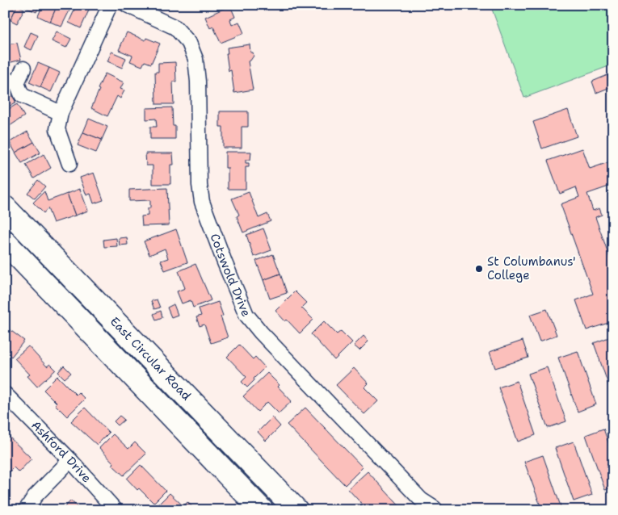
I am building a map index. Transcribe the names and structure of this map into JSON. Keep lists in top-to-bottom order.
{
  "streets": {
    "highway": ["East Circular Road"],
    "street": ["Cotswold Drive", "Ashford Drive"]
  },
  "places": ["St Columbanus' College"]
}
